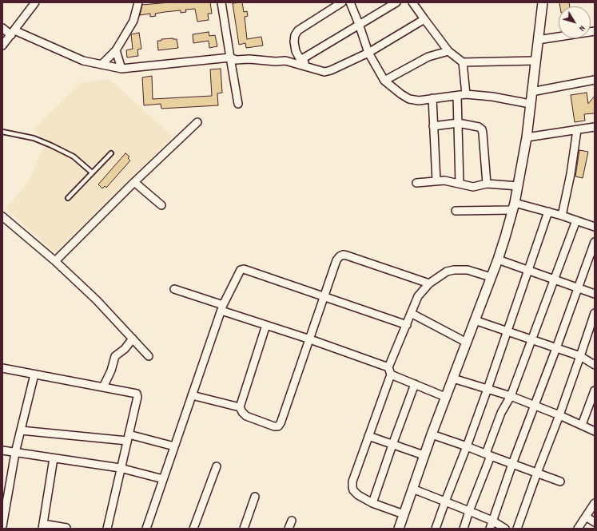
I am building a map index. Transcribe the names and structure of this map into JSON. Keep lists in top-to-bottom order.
{
  "north": "bottom right"
}
